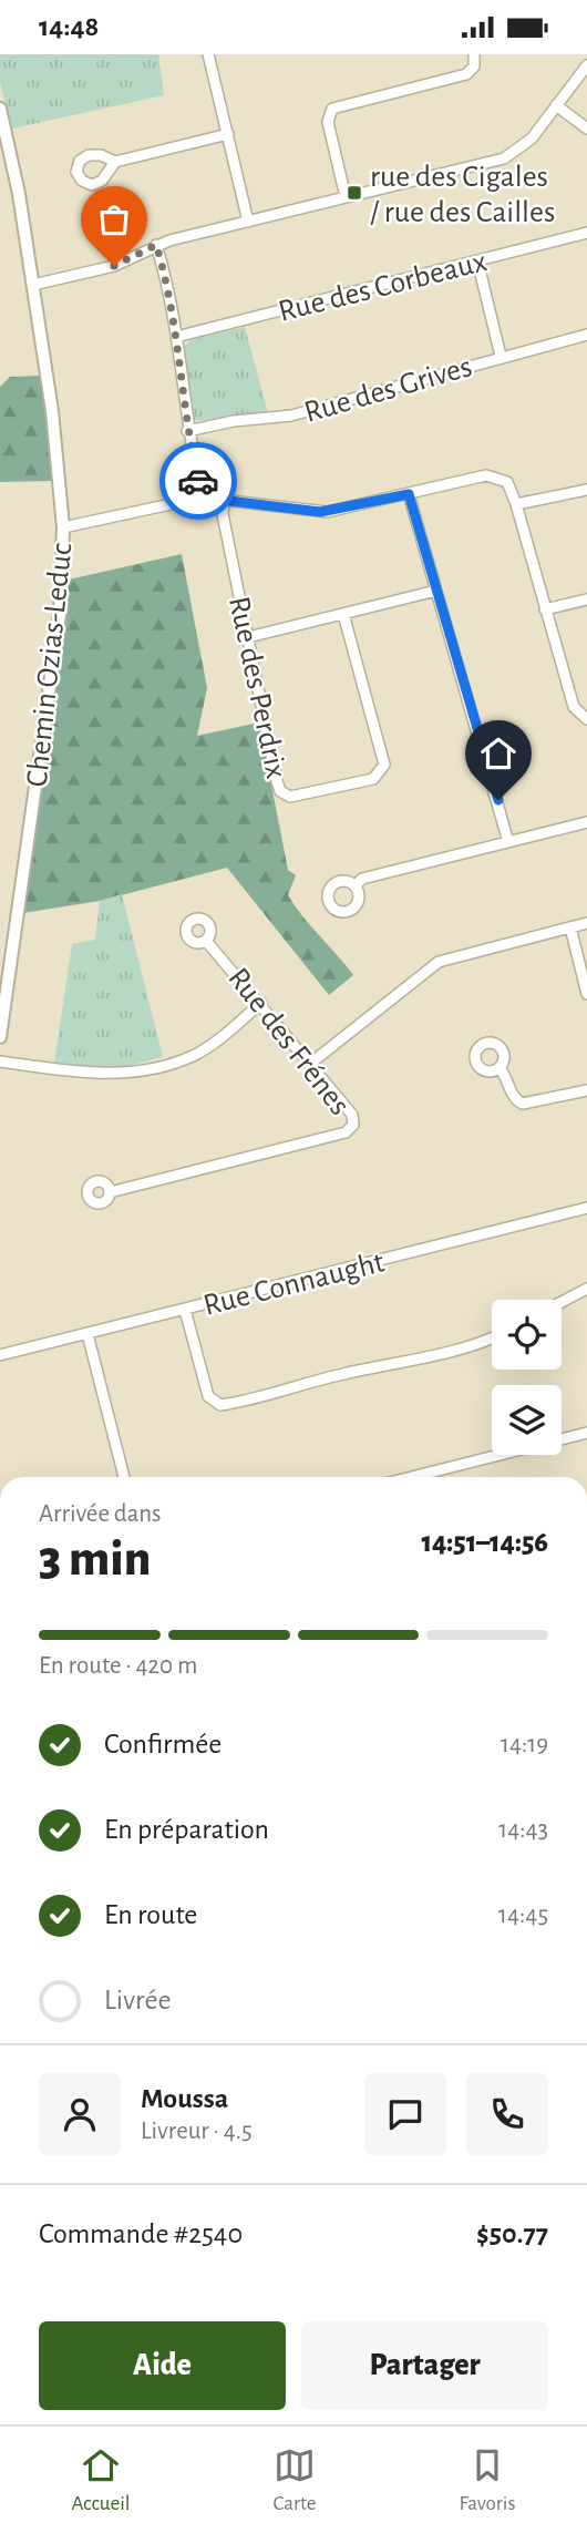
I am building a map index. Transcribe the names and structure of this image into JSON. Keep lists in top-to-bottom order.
{
  "streets": {
    "street": [
      "Rue des Corbeaux",
      "Rue des Grives",
      "Chemin Ozias-Leduc",
      "Rue des Perdrix",
      "Rue des Frénes",
      "Rue Connaught"
    ]
  },
  "places": {
    "transit": ["rue des Cigales / rue des Cailles"]
  },
  "page": {
    "status": "14:48",
    "heading": ["3 min", "Arrivée dans", "14:51–14:56"],
    "panel": [
      "Moussa",
      "Livreur · 4.5",
      "Commande #2540",
      "$50.77"
    ],
    "bar": "En route · 420 m",
    "list": [
      ["Confirmée", "14:19"],
      ["En préparation", "14:43"],
      ["En route", "14:45"],
      "Livrée"
    ],
    "buttons": ["Aide", "Partager"],
    "tabs": ["Accueil", "Carte", "Favoris"]
  }
}
